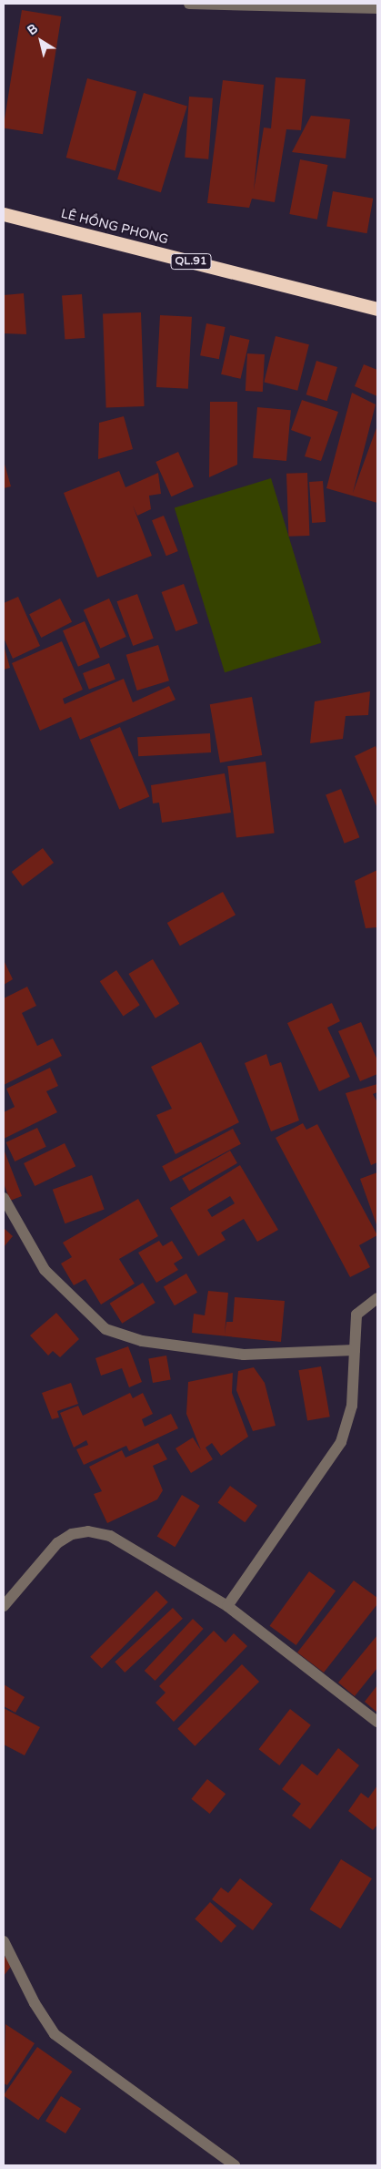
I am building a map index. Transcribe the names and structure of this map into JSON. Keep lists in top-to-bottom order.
{
  "streets": {
    "highway": ["LÊ HỒNG PHONG", "QL.91"]
  },
  "north": "top left"
}
